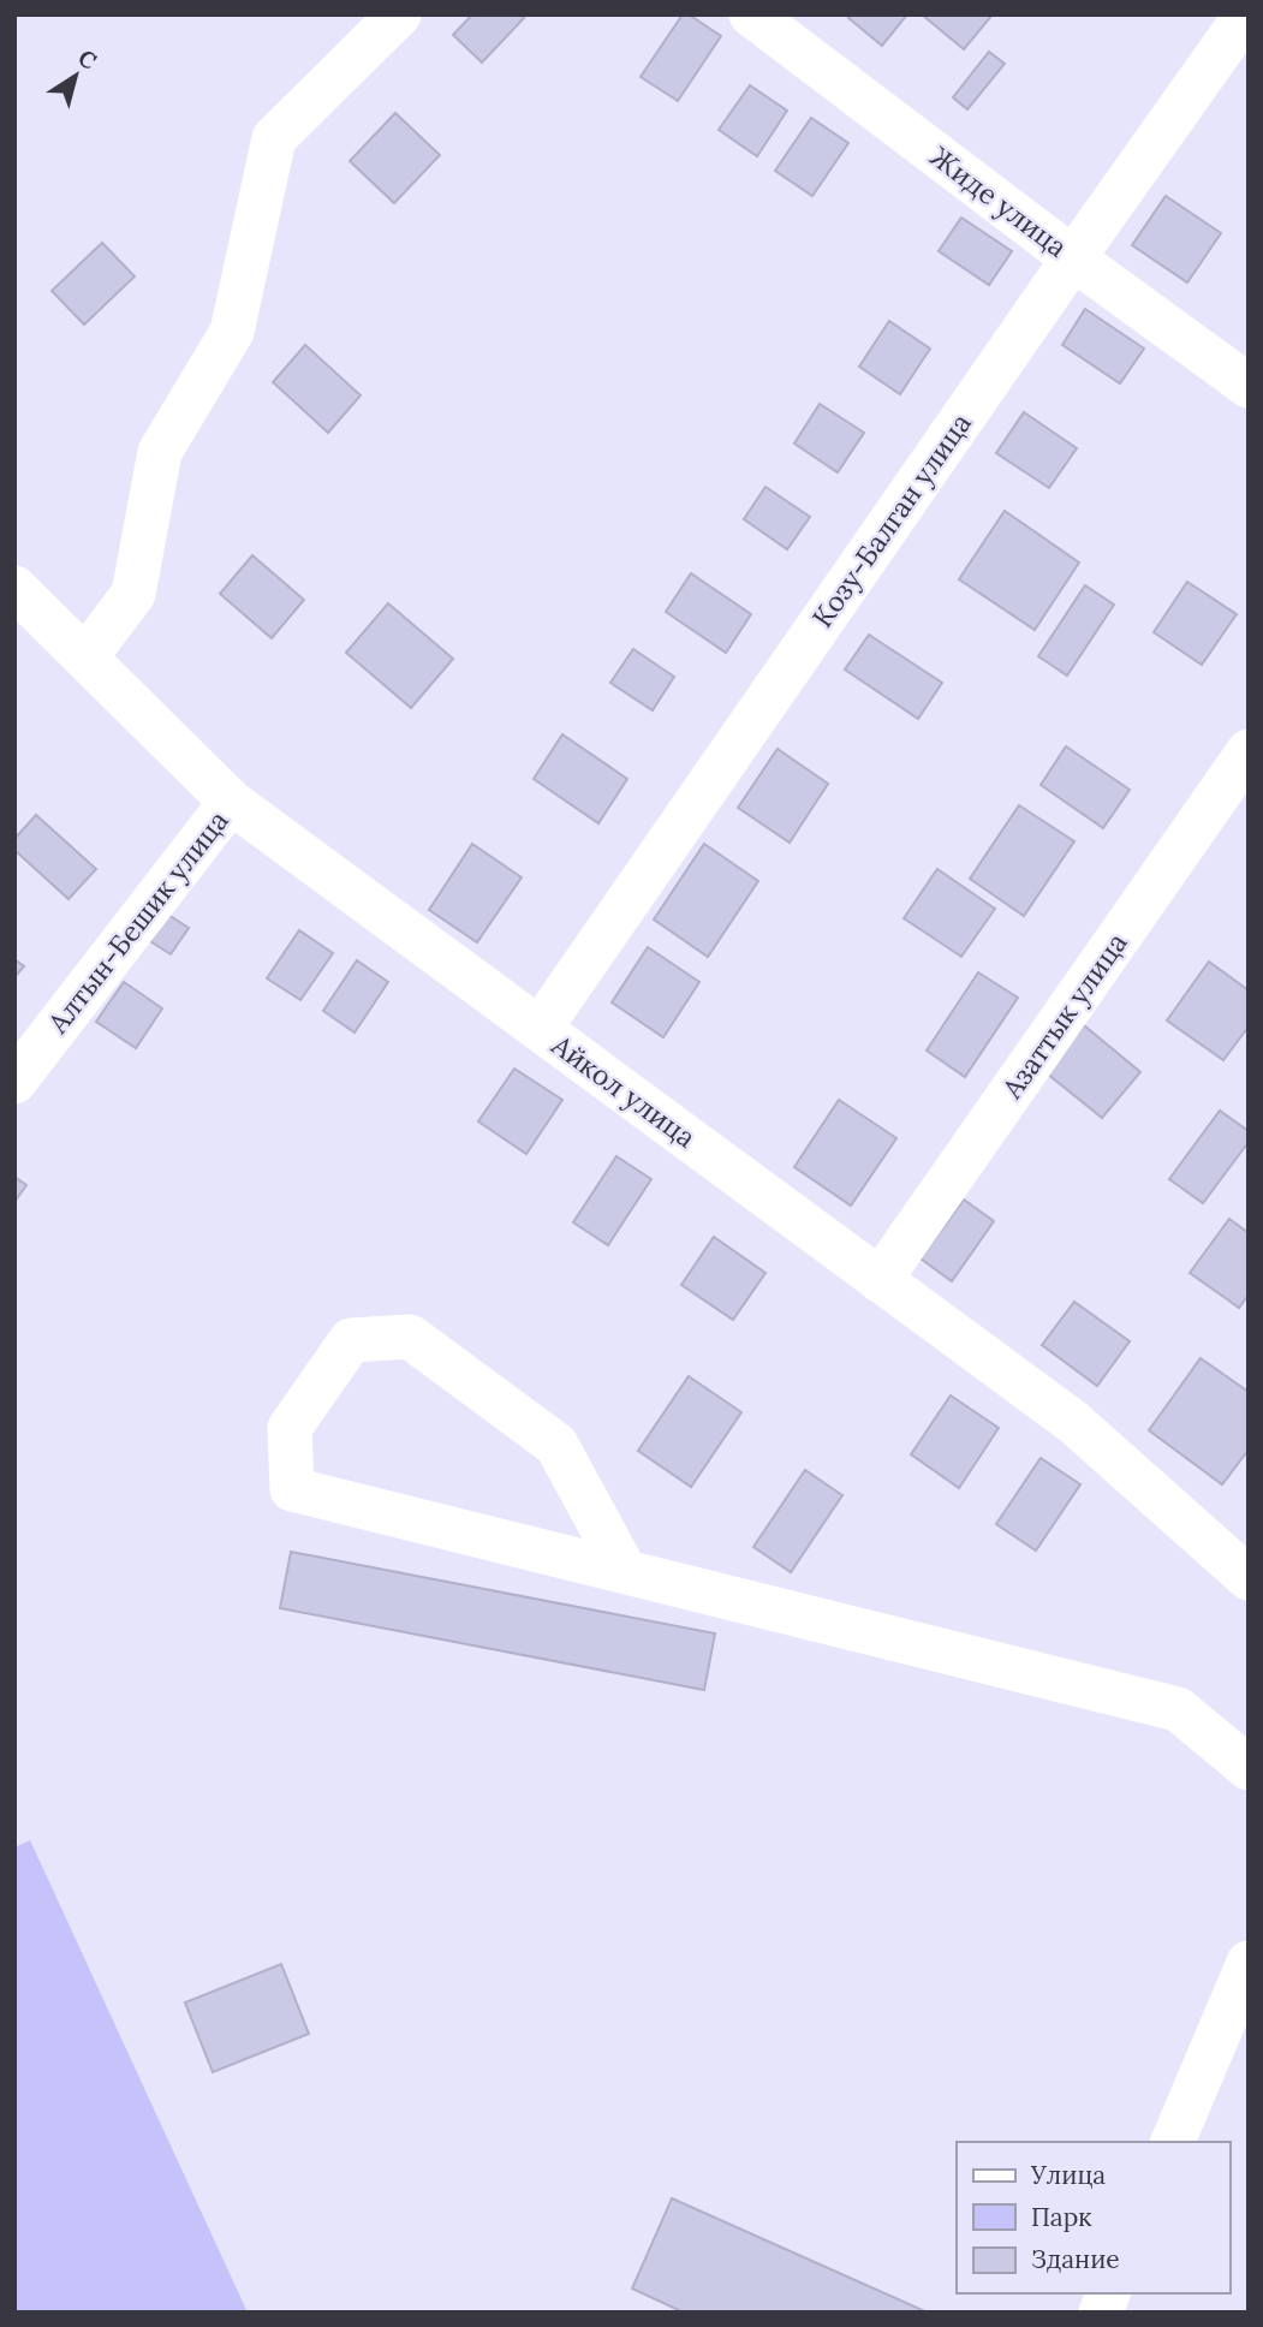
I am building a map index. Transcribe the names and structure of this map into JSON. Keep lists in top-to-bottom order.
{
  "streets": {
    "street": [
      "Жиде улица",
      "Козу-Балган улица",
      "Алтын-Бешик улица",
      "Азаттык улица",
      "Айкол улица"
    ]
  },
  "crossings": [
    ["Жиде улица", "Козу-Балган улица"],
    ["Козу-Балган улица", "Айкол улица"],
    ["Алтын-Бешик улица", "Айкол улица"],
    ["Азаттык улица", "Айкол улица"]
  ],
  "legend": ["Улица", "Парк", "Здание"],
  "north": "top right"
}
